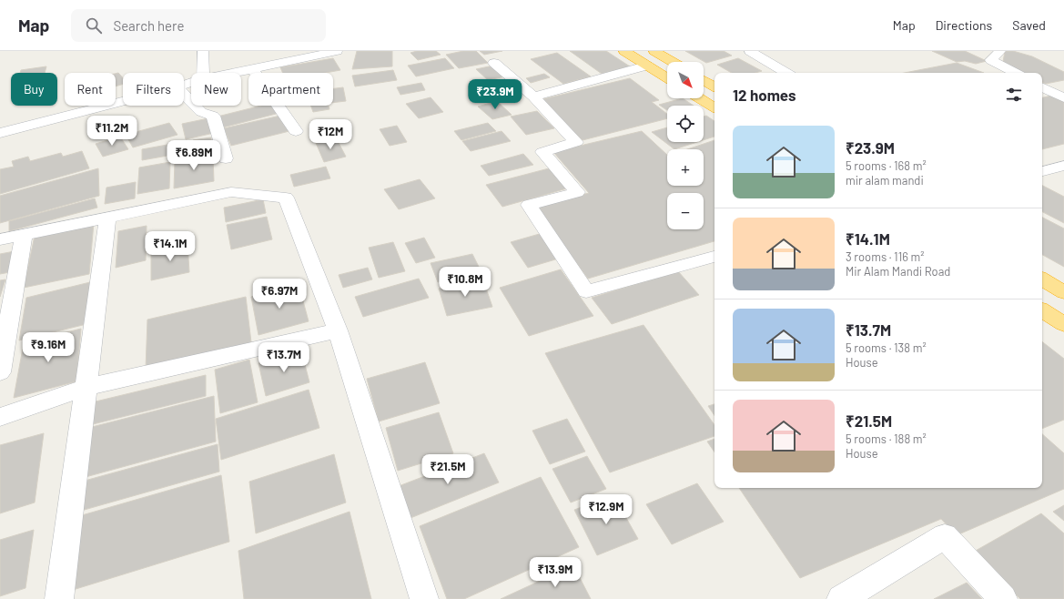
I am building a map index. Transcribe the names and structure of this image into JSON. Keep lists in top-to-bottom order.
{
  "north": "bottom right",
  "page": {
    "header": "Map",
    "search": "Search here",
    "nav": ["Map", "Directions", "Saved"],
    "map_buttons": ["+", "−"],
    "chip": [
      "Buy",
      "Rent",
      "Filters",
      "New",
      "Apartment"
    ],
    "heading": "12 homes",
    "price": [
      "₹23.9M",
      "₹11.2M",
      "₹12M",
      "₹6.89M",
      "₹14.1M",
      "₹10.8M",
      "₹6.97M",
      "₹9.16M",
      "₹13.7M",
      "₹21.5M",
      "₹12.9M",
      "₹13.9M"
    ],
    "list": [
      {
        "name": "₹23.9M",
        "note": "5 rooms · 168 m² · mir alam mandi"
      },
      {
        "name": "₹14.1M",
        "note": "3 rooms · 116 m² · Mir Alam Mandi Road"
      },
      {
        "name": "₹13.7M",
        "note": "5 rooms · 138 m² · House"
      },
      {
        "name": "₹21.5M",
        "note": "5 rooms · 188 m² · House"
      }
    ]
  }
}
